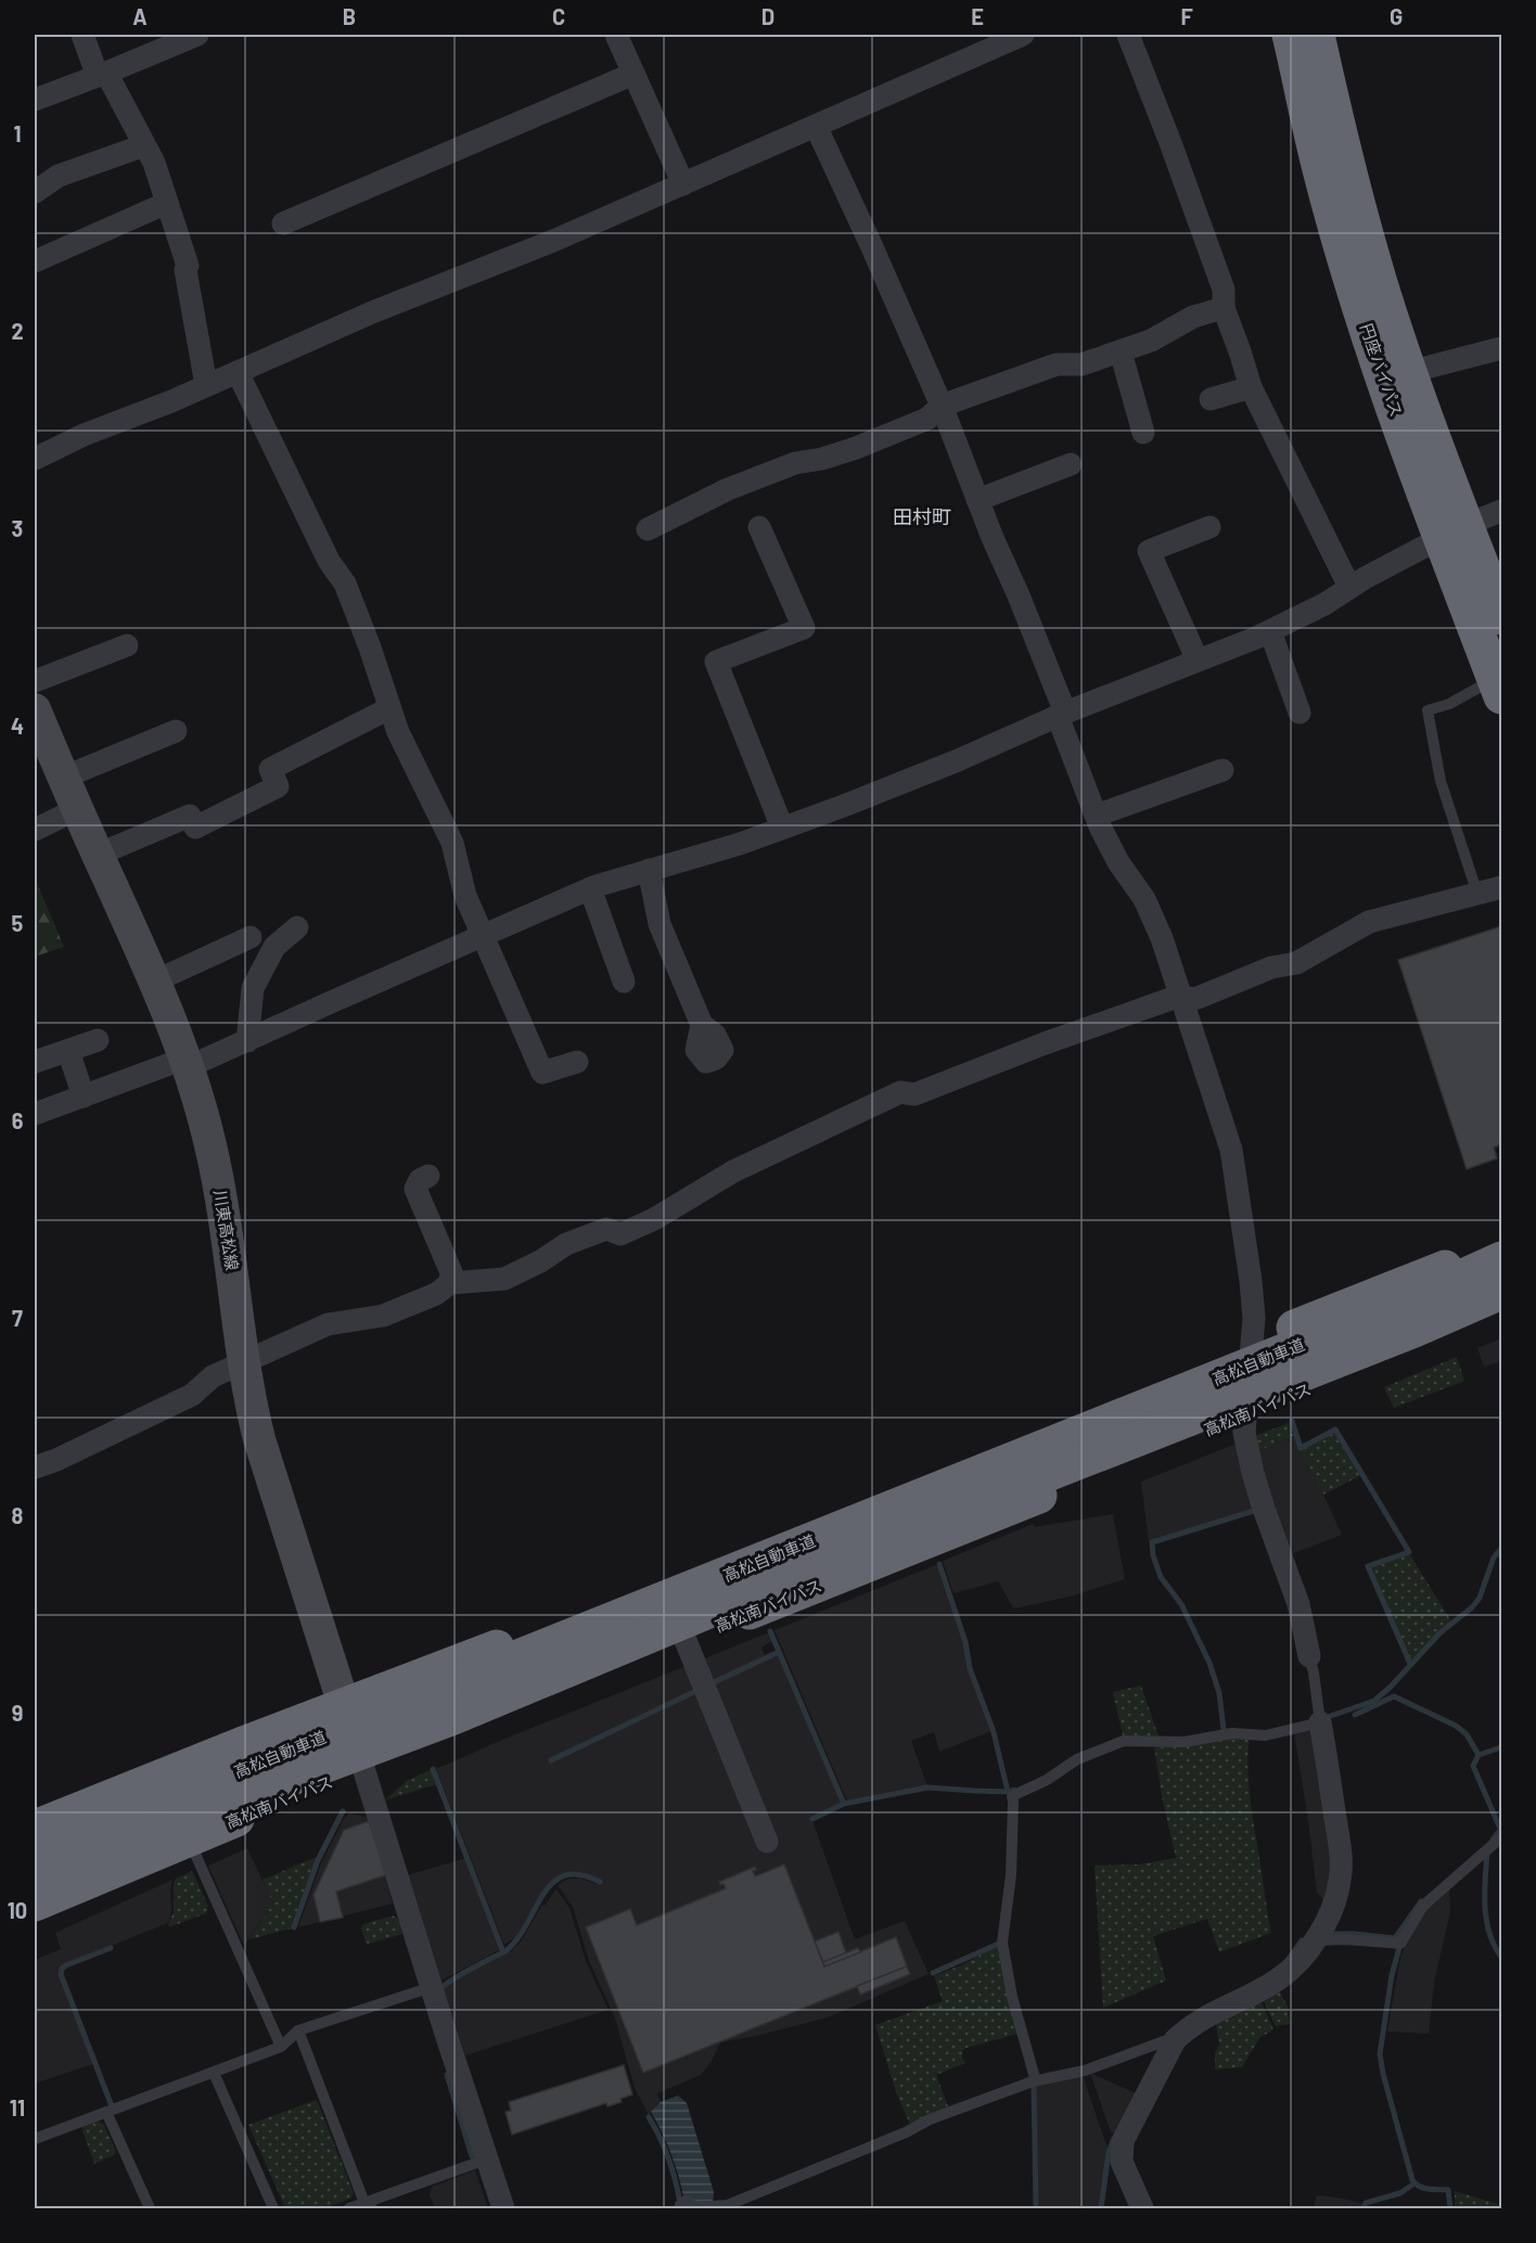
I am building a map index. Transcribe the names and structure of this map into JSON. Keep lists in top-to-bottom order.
{
  "streets": {
    "highway": ["円座バイパス", "高松自動車道", "高松南バイパス"],
    "main road": ["川東高松線"]
  },
  "crossings": [
    ["川東高松線", "高松南バイパス"]
  ],
  "districts": ["田村町"],
  "grid": {
    "columns": [
      "A",
      "B",
      "C",
      "D",
      "E",
      "F",
      "G"
    ],
    "rows": [
      "1",
      "2",
      "3",
      "4",
      "5",
      "6",
      "7",
      "8",
      "9",
      "10",
      "11"
    ]
  }
}
